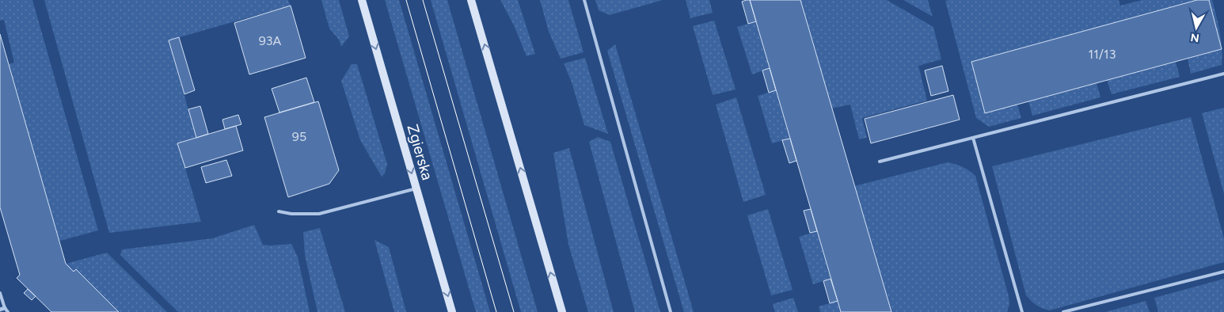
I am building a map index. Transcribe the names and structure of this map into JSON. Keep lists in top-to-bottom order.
{
  "streets": {
    "main road": ["Zgierska"]
  },
  "one_way": ["Zgierska"],
  "house_numbers": ["93A", "11/13", "95"],
  "north": "bottom"
}
